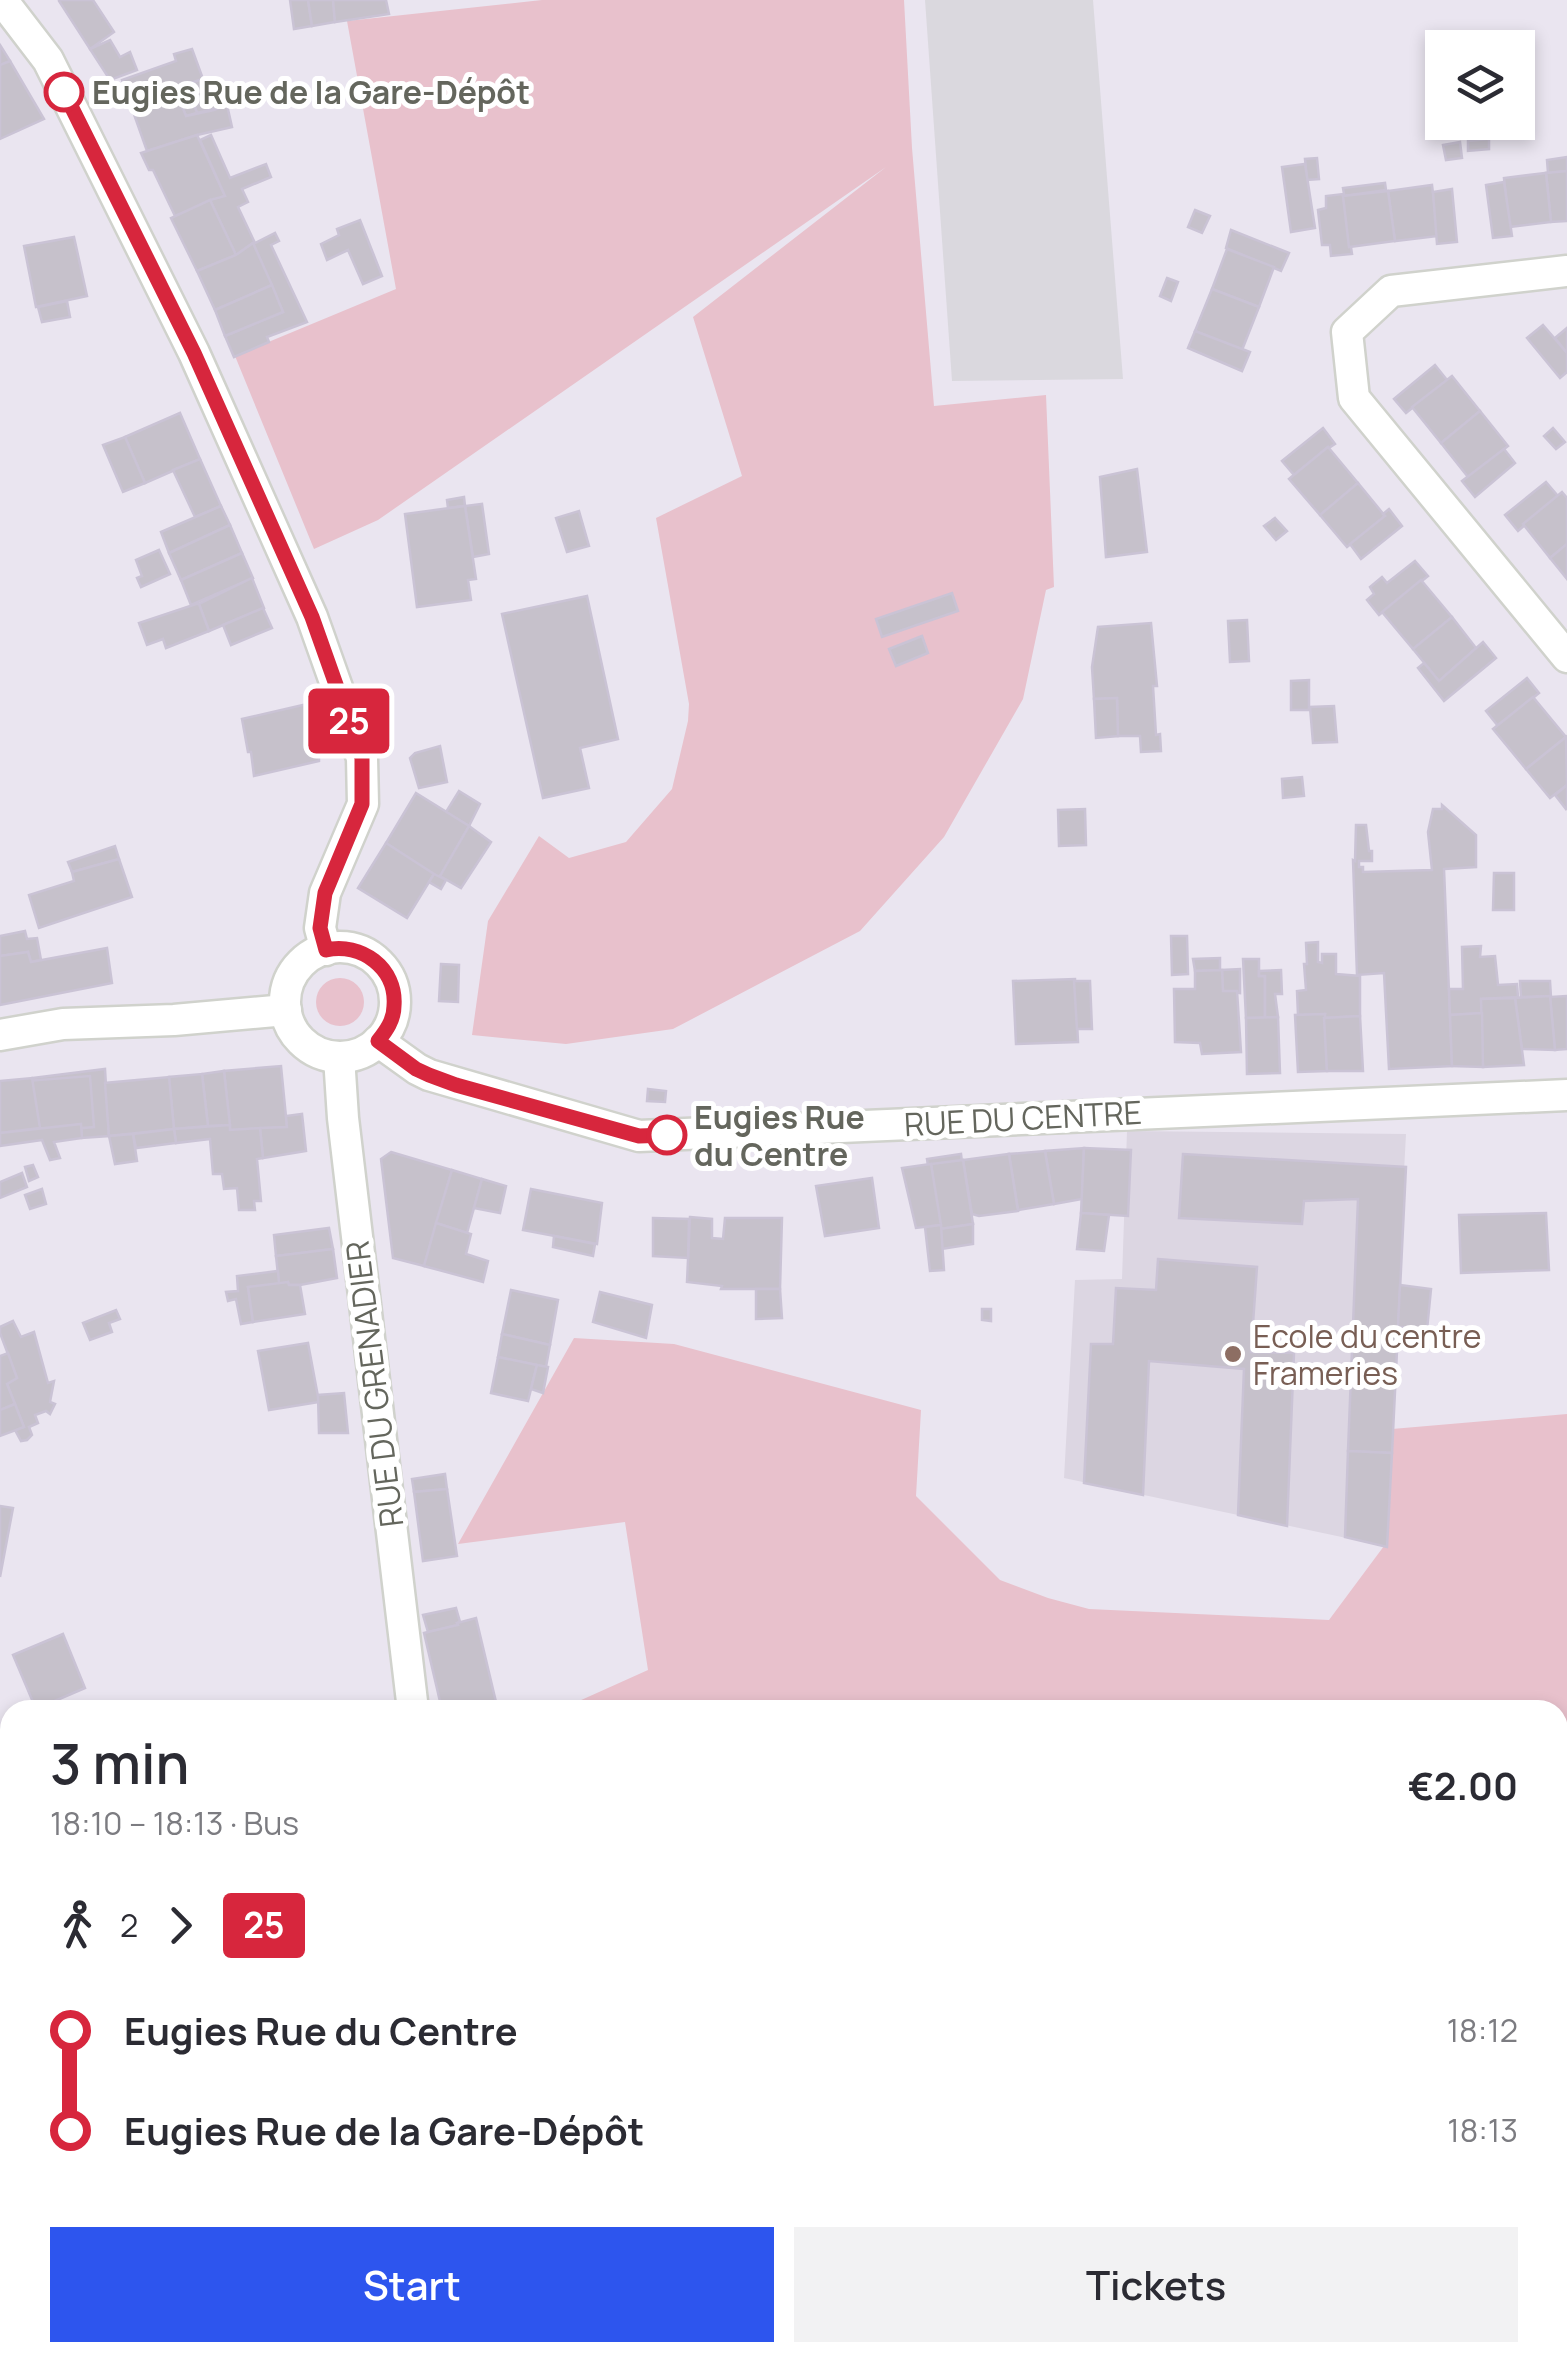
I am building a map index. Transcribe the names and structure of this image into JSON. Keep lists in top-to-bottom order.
{
  "streets": {
    "street": ["RUE DU CENTRE", "RUE DU GRENADIER"]
  },
  "crossings": [
    ["RUE DU CENTRE", "RUE DU GRENADIER"]
  ],
  "places": ["Eugies Rue de la Gare-Dépôt", "Eugies Rue du Centre", "Ecole du centre Frameries"],
  "lines": ["bus line 25"],
  "page": {
    "on_map": "25",
    "heading": ["3 min", "18:10 – 18:13 · Bus", "€2.00"],
    "legs": ["2", "25"],
    "list": [
      {
        "name": "Eugies Rue du Centre",
        "value": "18:12"
      },
      {
        "name": "Eugies Rue de la Gare-Dépôt",
        "value": "18:13"
      }
    ],
    "buttons": ["Start", "Tickets"]
  }
}
